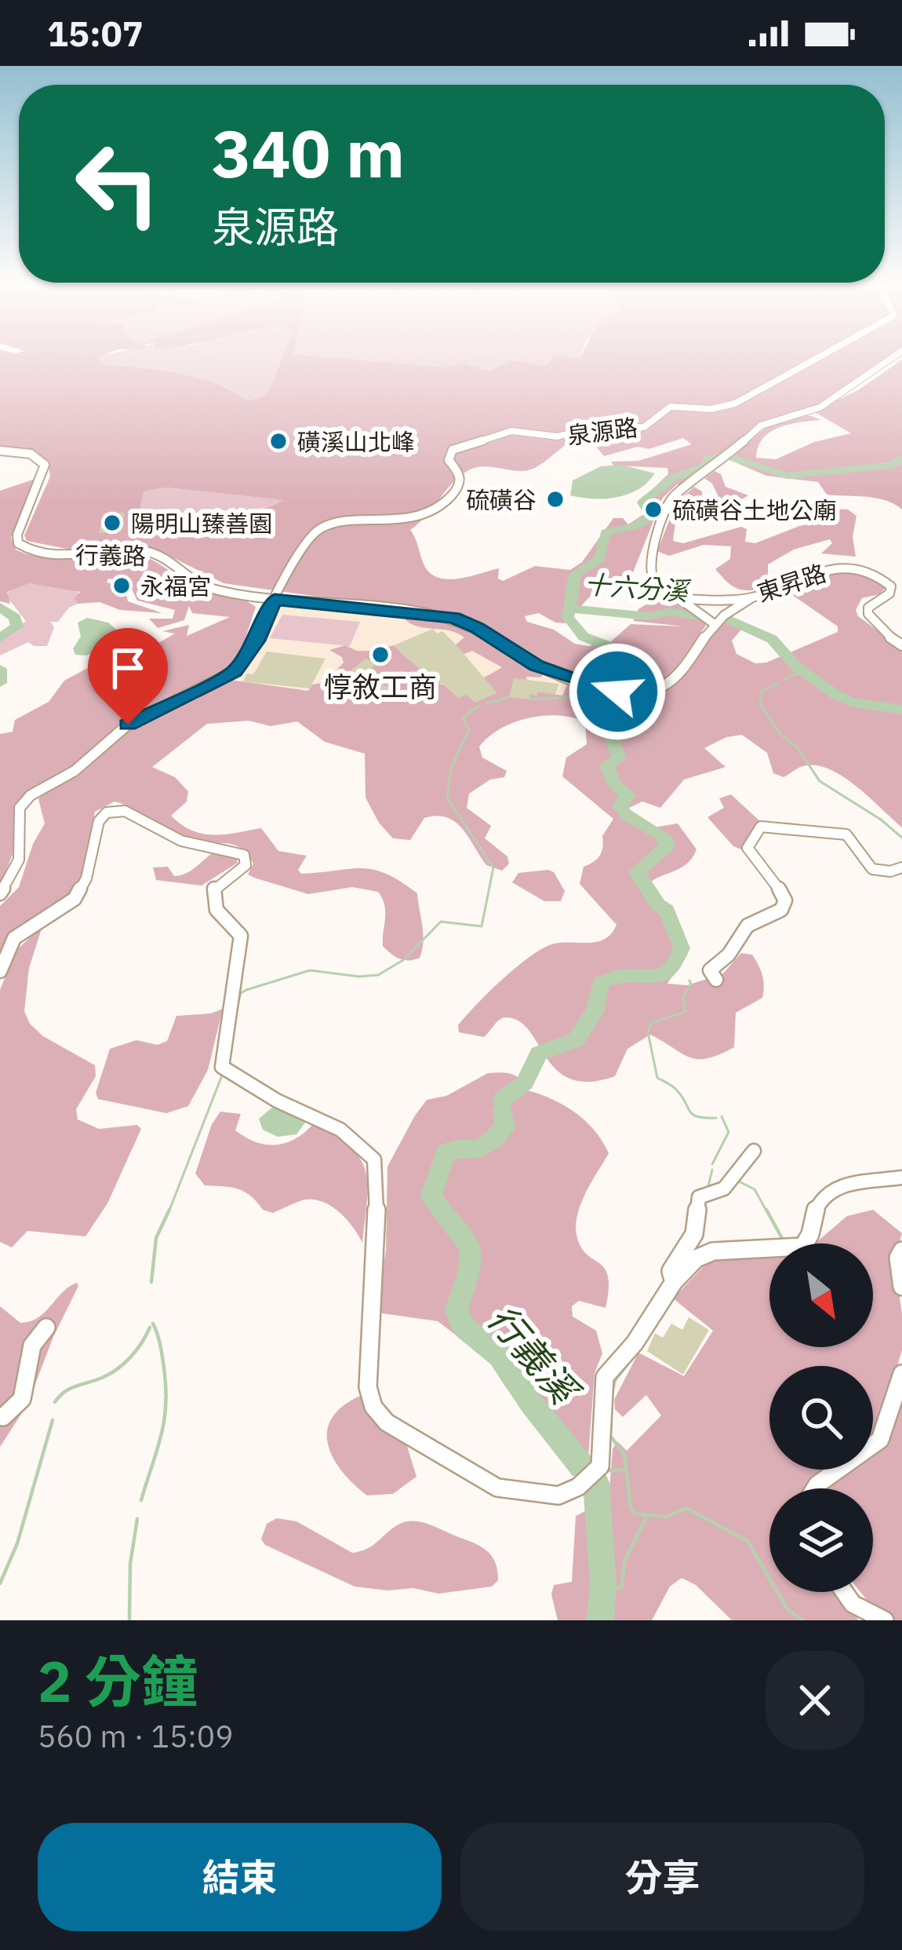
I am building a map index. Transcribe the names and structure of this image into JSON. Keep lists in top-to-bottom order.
{
  "streets": {
    "street": ["泉源路", "行義路", "東昇路"]
  },
  "crossings": [
    ["泉源路", "行義路"]
  ],
  "water": ["十六分溪", "行義溪"],
  "places": [
    "磺溪山北峰",
    "硫磺谷",
    "硫磺谷土地公廟",
    "陽明山臻善園",
    "永福宮",
    "惇敘工商"
  ],
  "north": "bottom right",
  "page": {
    "status": "15:07",
    "turn": ["340 m", "泉源路"],
    "heading": ["2 分鐘", "560 m · 15:09"],
    "buttons": ["結束", "分享"]
  }
}
